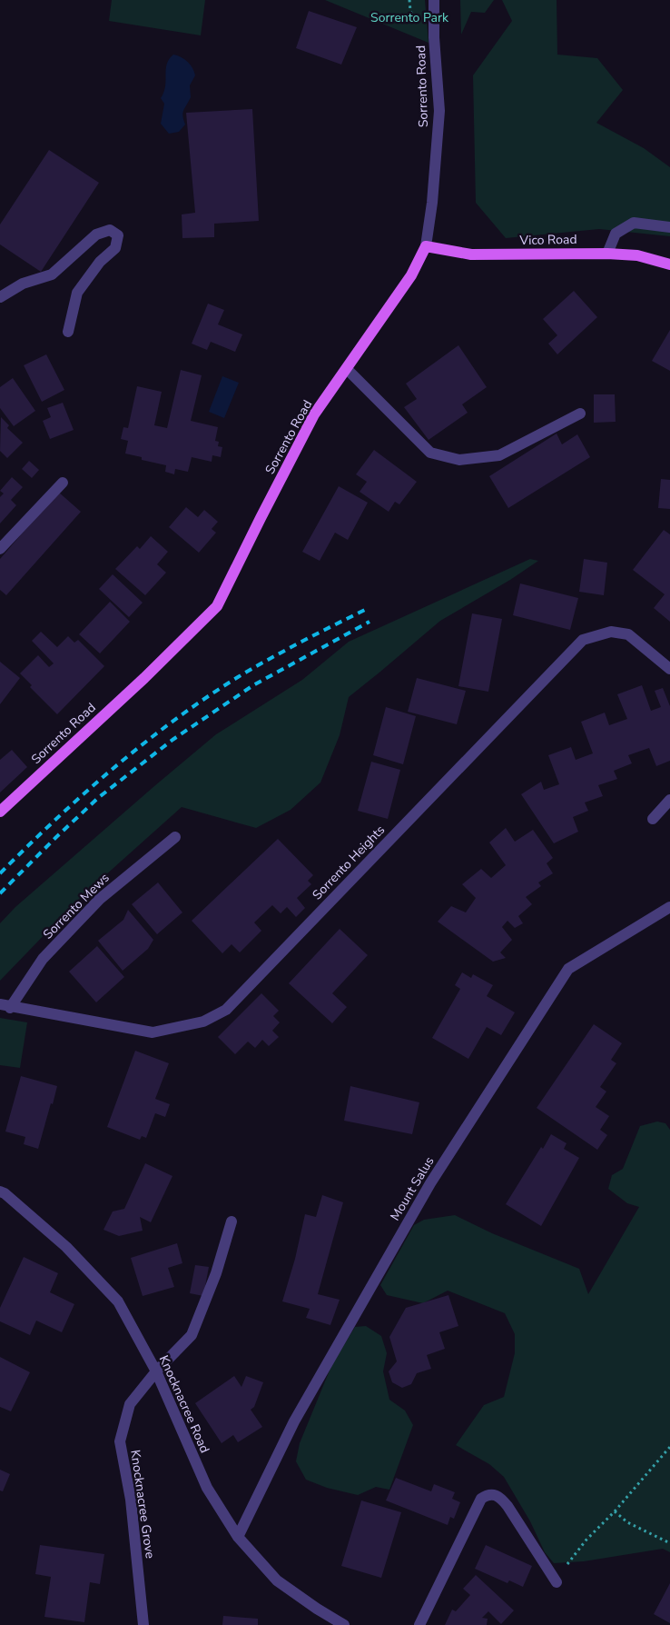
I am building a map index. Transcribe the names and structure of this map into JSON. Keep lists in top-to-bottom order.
{
  "streets": {
    "main road": ["Sorrento Road", "Vico Road"],
    "street": [
      "Sorrento Heights",
      "Sorrento Mews",
      "Mount Salus",
      "Knocknacree Road",
      "Knocknacree Grove"
    ]
  },
  "crossings": [
    ["Sorrento Road", "Vico Road"],
    ["Sorrento Heights", "Sorrento Mews"],
    ["Mount Salus", "Knocknacree Road"],
    ["Knocknacree Road", "Knocknacree Grove"]
  ],
  "parks": ["Sorrento Park"]
}
